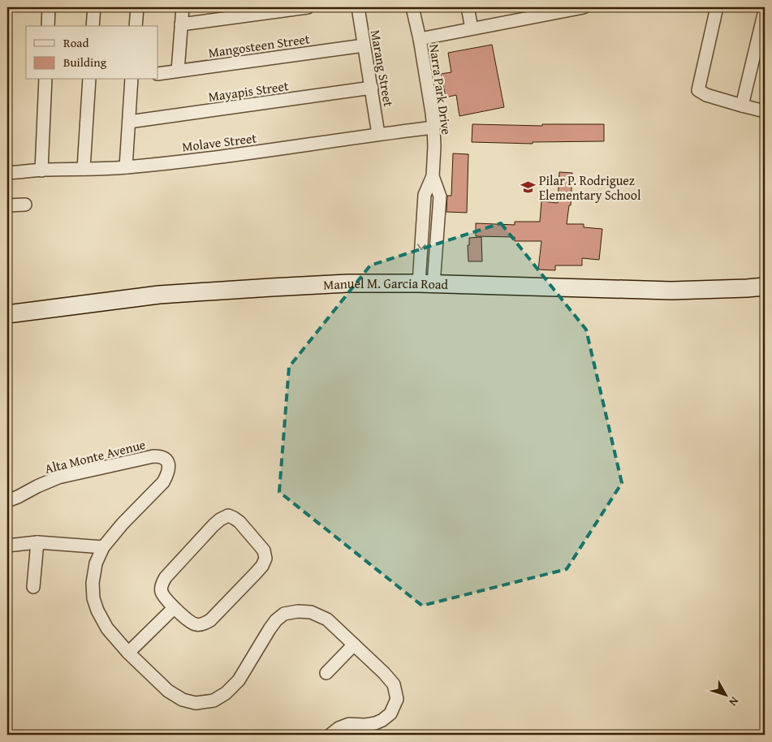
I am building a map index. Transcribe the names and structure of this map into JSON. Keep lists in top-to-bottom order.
{
  "streets": {
    "main road": ["Manuel M. Garcia Road"],
    "street": [
      "Mangosteen Street",
      "Marang Street",
      "Narra Park Drive",
      "Mayapis Street",
      "Molave Street",
      "Alta Monte Avenue"
    ]
  },
  "crossings": [
    ["Mangosteen Street", "Marang Street"],
    ["Marang Street", "Mayapis Street"],
    ["Marang Street", "Molave Street"],
    ["Narra Park Drive", "Molave Street"],
    ["Narra Park Drive", "Manuel M. Garcia Road"]
  ],
  "places": {
    "school or university": ["Pilar P. Rodriguez Elementary School"]
  },
  "legend": ["Road", "Building"],
  "north": "bottom right"
}
